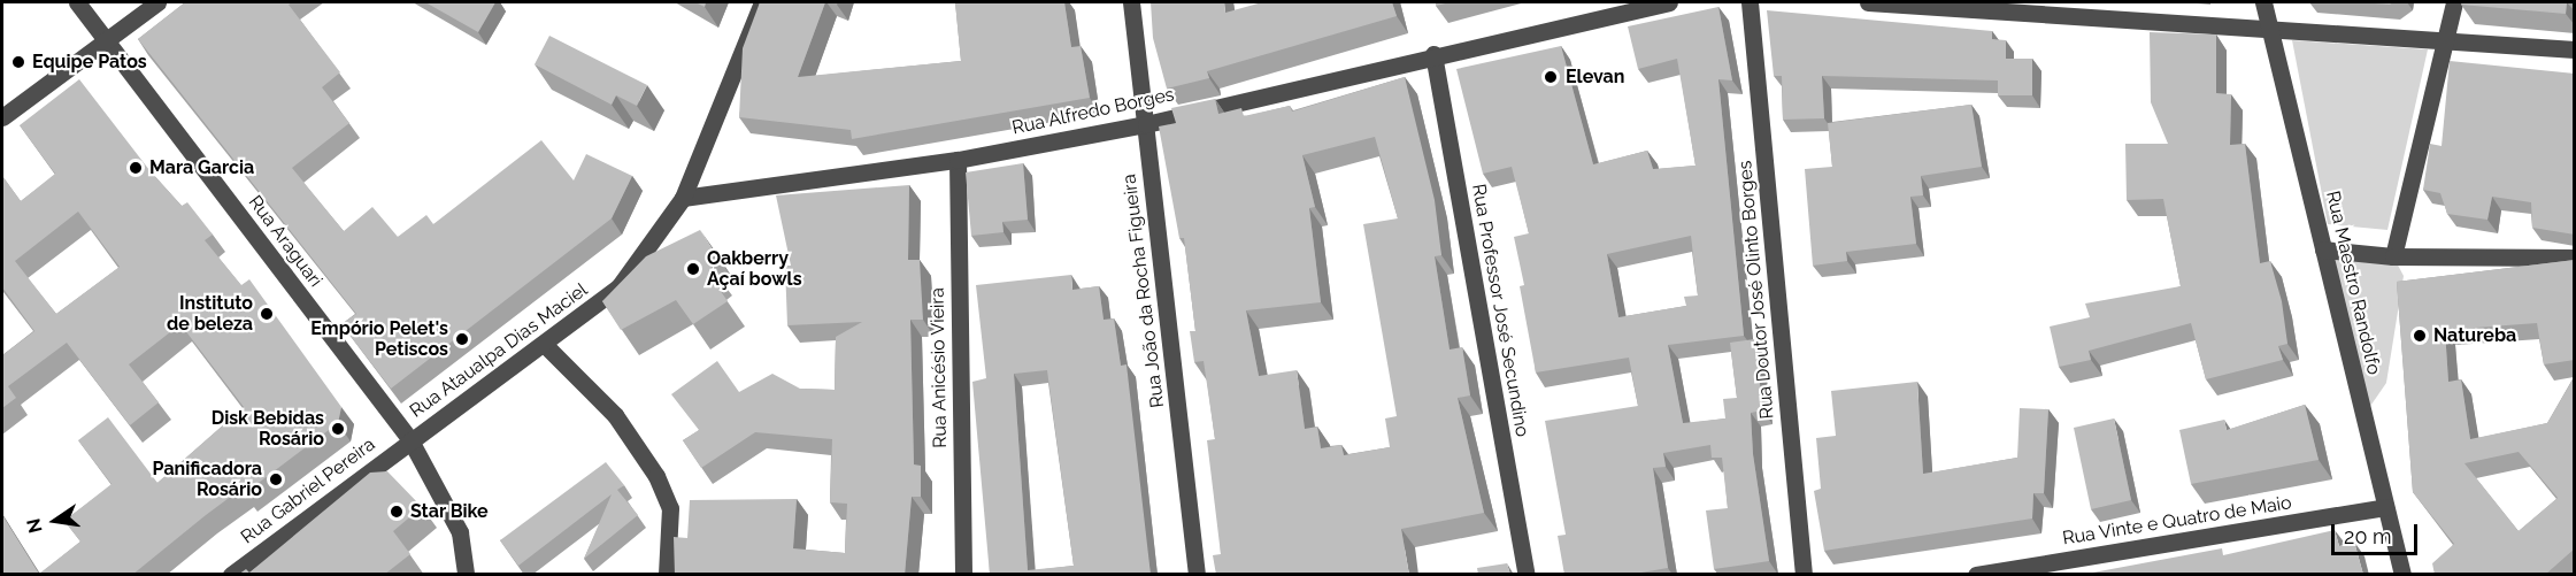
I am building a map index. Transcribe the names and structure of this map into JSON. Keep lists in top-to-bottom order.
{
  "streets": {
    "street": [
      "Rua Alfredo Borges",
      "Rua Araguari",
      "Rua Maestro Randolfo",
      "Rua Doutor José Olinto Borges",
      "Rua João da Rocha Figueira",
      "Rua Professor José Secundino",
      "Rua Ataualpa Dias Maciel",
      "Rua Anicésio Vieira",
      "Rua Gabriel Pereira",
      "Rua Vinte e Quatro de Maio"
    ]
  },
  "crossings": [
    ["Rua Alfredo Borges", "Rua João da Rocha Figueira"],
    ["Rua Alfredo Borges", "Rua Professor José Secundino"],
    ["Rua Alfredo Borges", "Rua Ataualpa Dias Maciel"],
    ["Rua Alfredo Borges", "Rua Anicésio Vieira"],
    ["Rua Araguari", "Rua Ataualpa Dias Maciel"],
    ["Rua Araguari", "Rua Gabriel Pereira"],
    ["Rua Maestro Randolfo", "Rua Vinte e Quatro de Maio"],
    ["Rua Ataualpa Dias Maciel", "Rua Gabriel Pereira"]
  ],
  "places": [
    "Equipe Patos",
    "Elevan",
    "Mara Garcia",
    "Oakberry Açaí bowls",
    "Instituto de beleza",
    "Natureba",
    "Empório Pelet's Petiscos",
    "Disk Bebidas Rosário",
    "Panificadora Rosário",
    "Star Bike"
  ],
  "scale_bar": "20 m",
  "north": "left"
}
